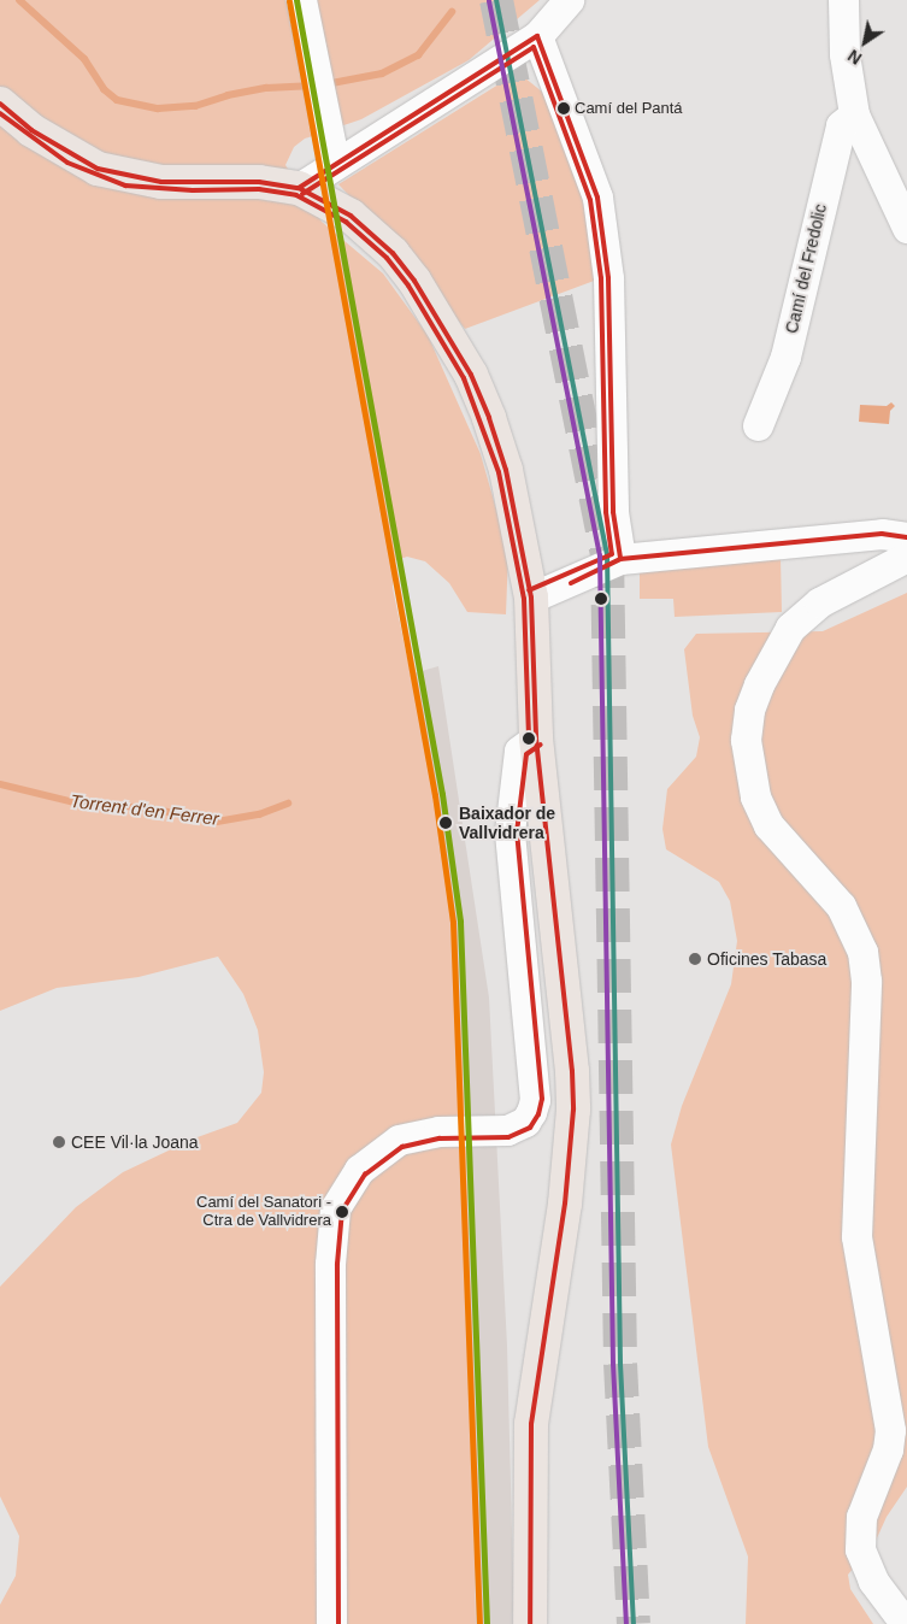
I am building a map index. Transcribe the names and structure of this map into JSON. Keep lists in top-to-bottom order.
{
  "streets": {
    "street": ["Camí del Fredolic"]
  },
  "water": ["Torrent d'en Ferrer"],
  "places": [
    "Camí del Pantá",
    "Baixador de Vallvidrera",
    "Oficines Tabasa",
    "CEE Vil·la Joana",
    "Camí del Sanatori - Ctra de Vallvidrera"
  ],
  "north": "bottom left"
}
